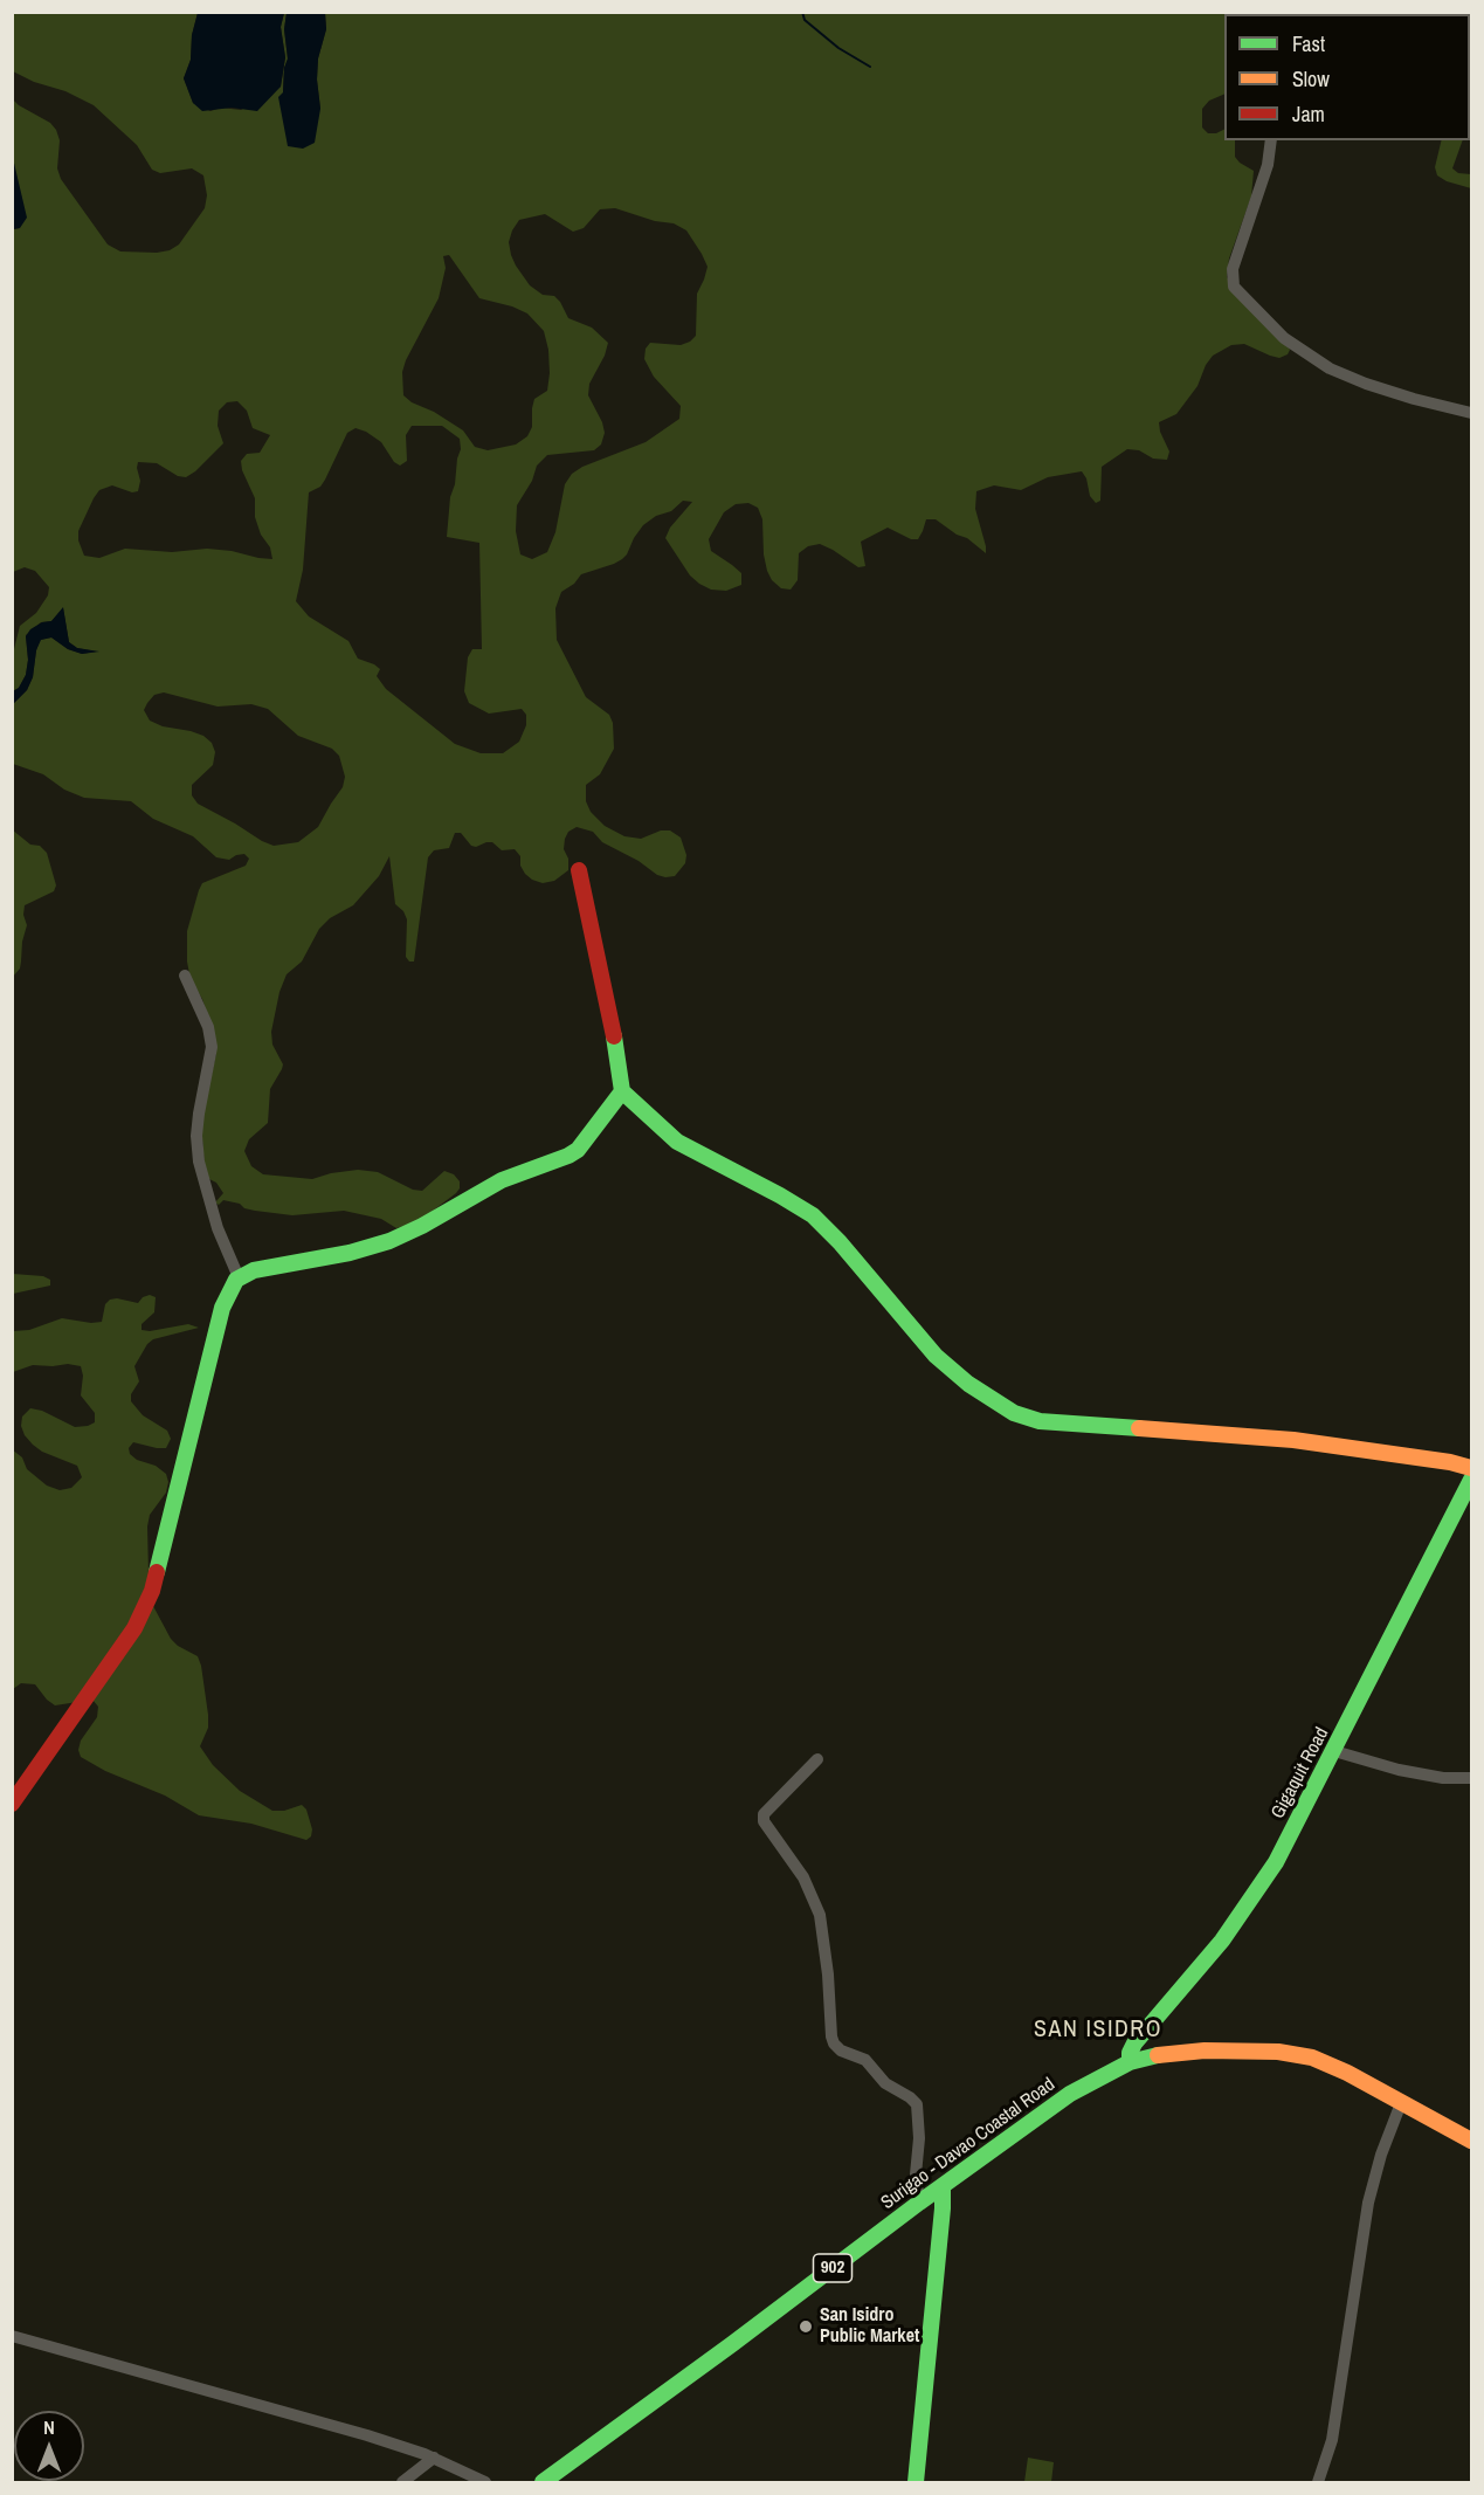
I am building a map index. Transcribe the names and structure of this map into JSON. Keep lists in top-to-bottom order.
{
  "streets": {
    "main road": ["Gigaquit Road", "Surigao - Davao Coastal Road", "902"]
  },
  "crossings": [
    ["Gigaquit Road", "Surigao - Davao Coastal Road"]
  ],
  "districts": ["SAN ISIDRO"],
  "places": ["San Isidro Public Market"],
  "legend": ["Fast", "Slow", "Jam"],
  "north": "top"
}
